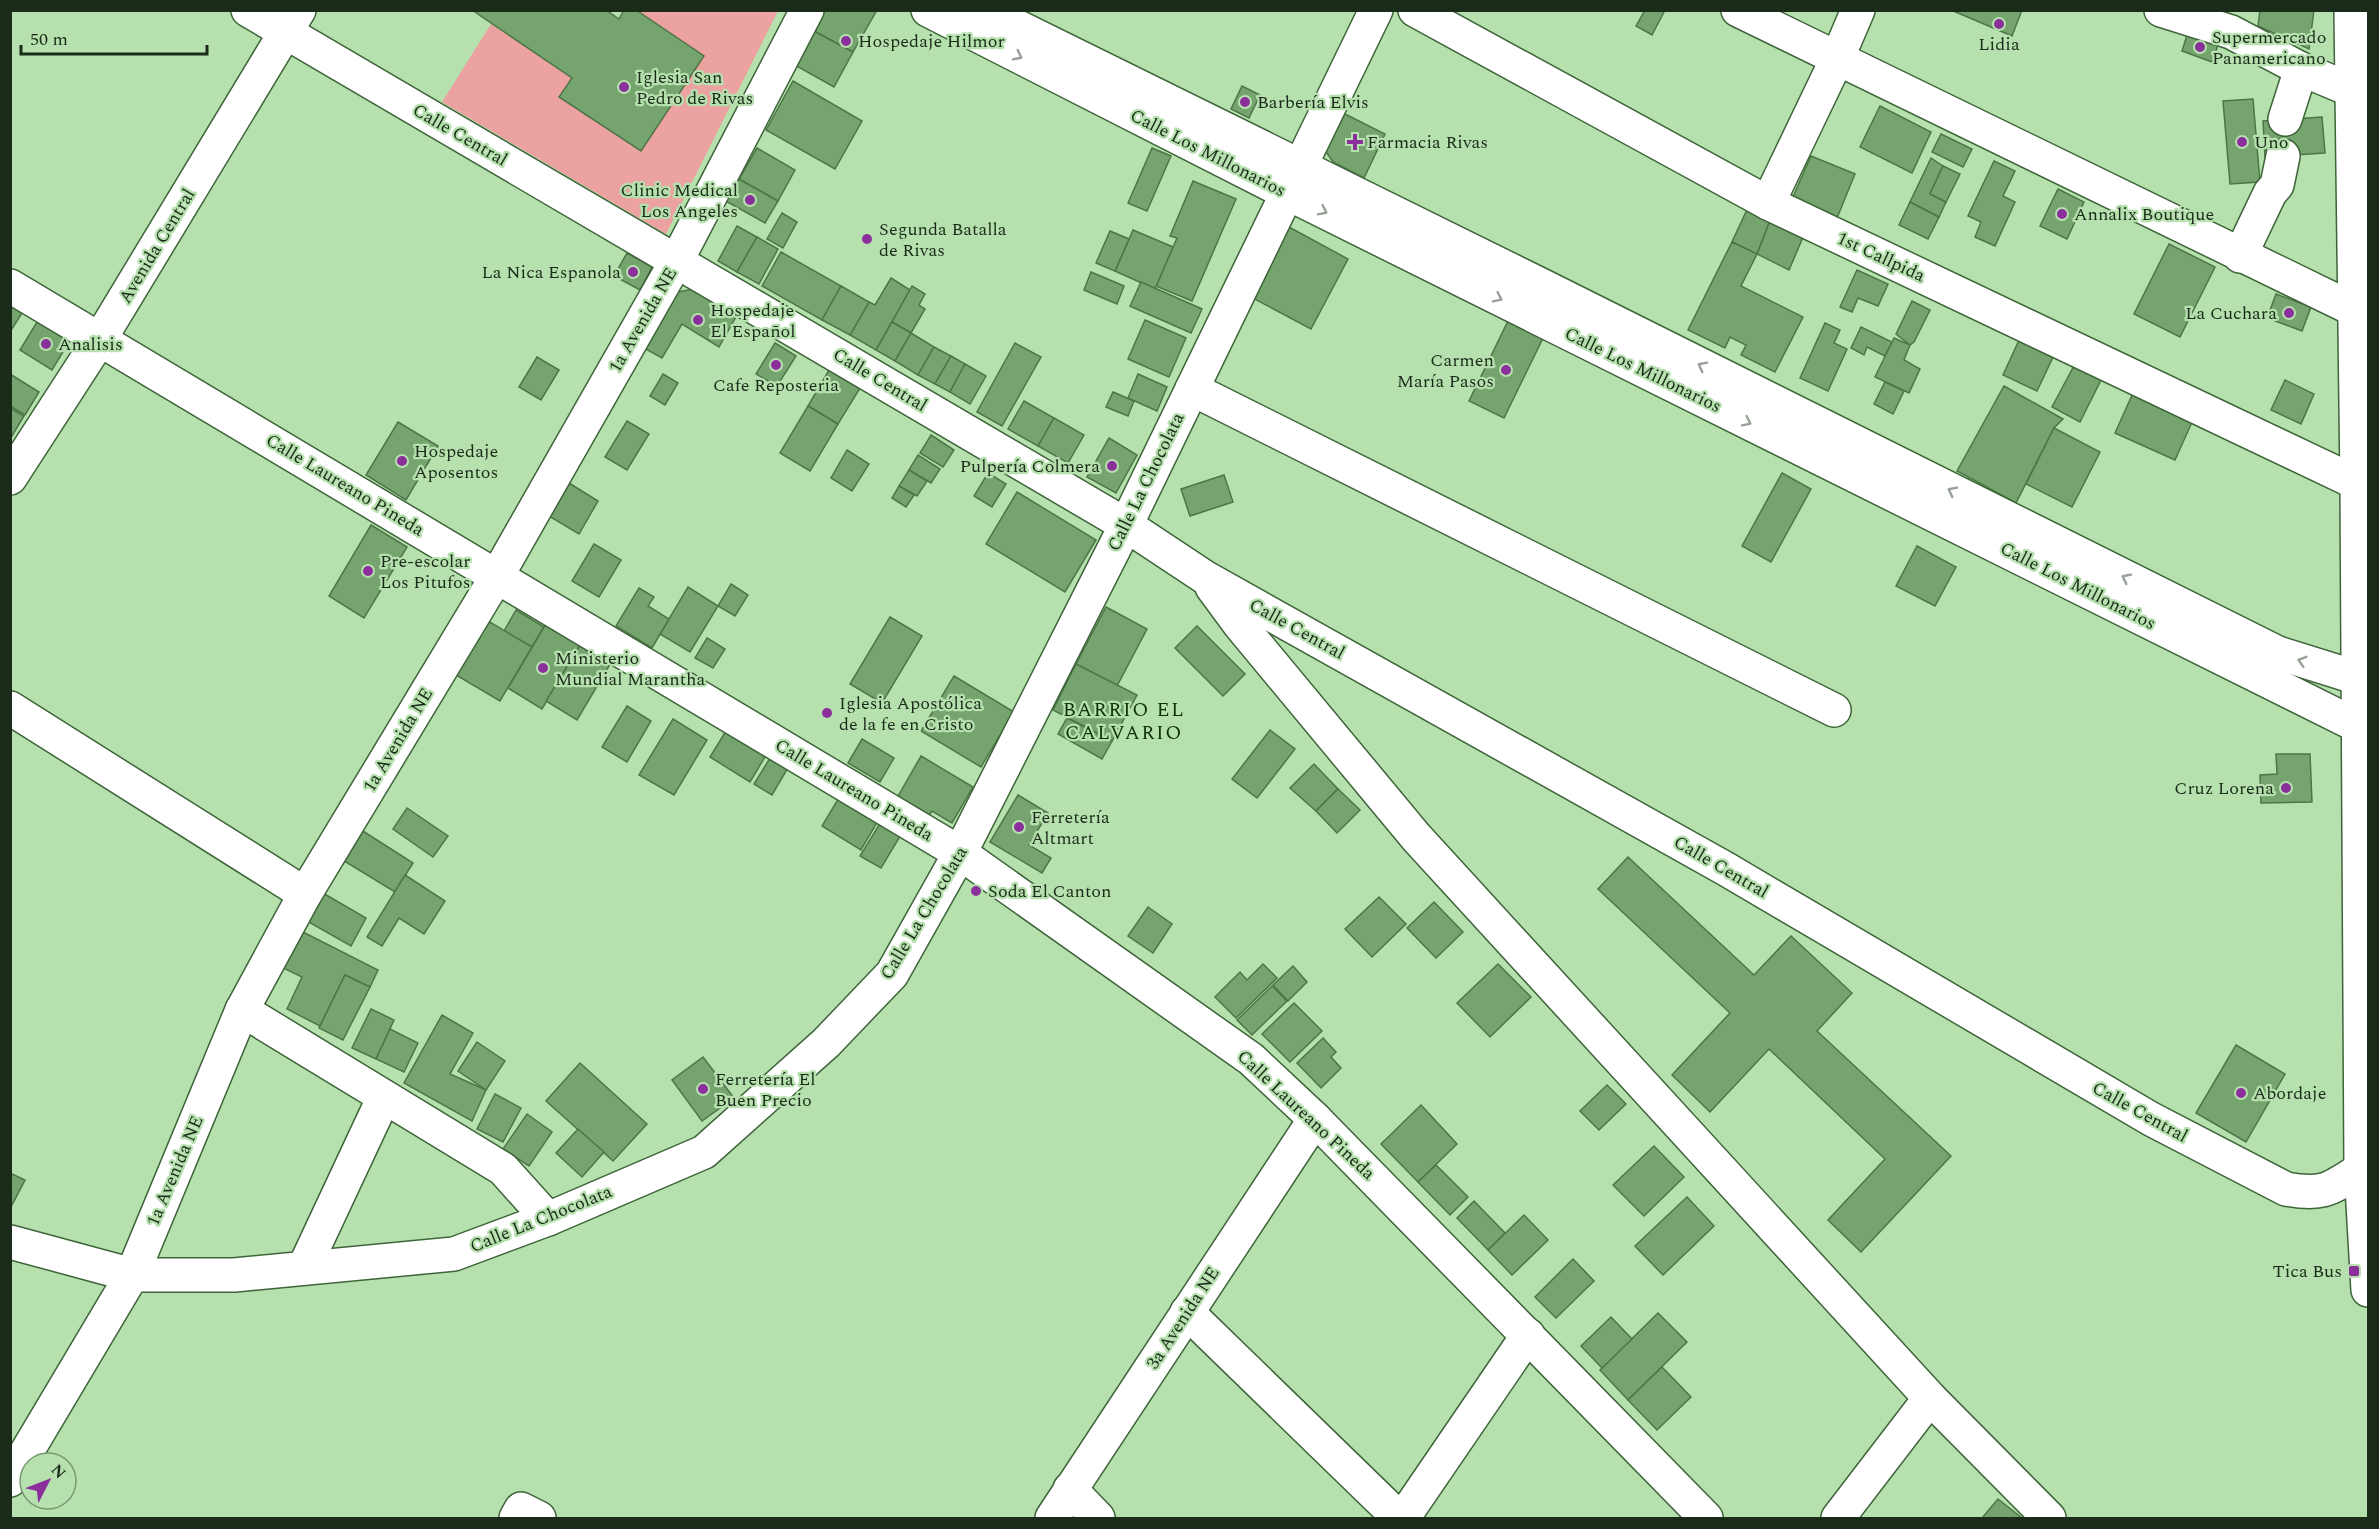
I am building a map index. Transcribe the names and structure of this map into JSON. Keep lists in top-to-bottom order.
{
  "streets": {
    "main road": [
      "Calle Central",
      "Calle Los Millonarios",
      "Avenida Central",
      "1st Callpida",
      "1a Avenida NE",
      "Calle La Chocolata",
      "Calle Laureano Pineda",
      "3a Avenida NE"
    ]
  },
  "crossings": [
    ["Calle Central", "Avenida Central"],
    ["Calle Central", "1a Avenida NE"],
    ["Calle Central", "Calle La Chocolata"],
    ["Calle Los Millonarios", "Calle La Chocolata"],
    ["Avenida Central", "Calle Laureano Pineda"],
    ["1a Avenida NE", "Calle La Chocolata"],
    ["1a Avenida NE", "Calle Laureano Pineda"],
    ["Calle La Chocolata", "Calle Laureano Pineda"],
    ["Calle Laureano Pineda", "3a Avenida NE"]
  ],
  "districts": ["BARRIO EL CALVARIO"],
  "places": {
    "other": [
      "Lidia",
      "Hospedaje Hilmor",
      "Supermercado Panamericano",
      "Iglesia San Pedro de Rivas",
      "Barbería Elvis",
      "Uno",
      "Clinic Medical Los Angeles",
      "Annalix Boutique",
      "Segunda Batalla de Rivas",
      "La Nica Espanola",
      "La Cuchara",
      "Hospedaje El Español",
      "Analisis",
      "Cafe Reposteria",
      "Carmen María Pasos",
      "Hospedaje Aposentos",
      "Pulpería Colmera",
      "Pre-escolar Los Pitufos",
      "Ministerio Mundial Marantha",
      "Iglesia Apostólica de la fe en Cristo",
      "Cruz Lorena",
      "Ferretería Altmart",
      "Soda El Canton",
      "Ferretería El Buen Precio",
      "Abordaje"
    ],
    "health": ["Farmacia Rivas"],
    "transit": ["Tica Bus"]
  },
  "scale_bar": "50 m",
  "north": "top right"
}
